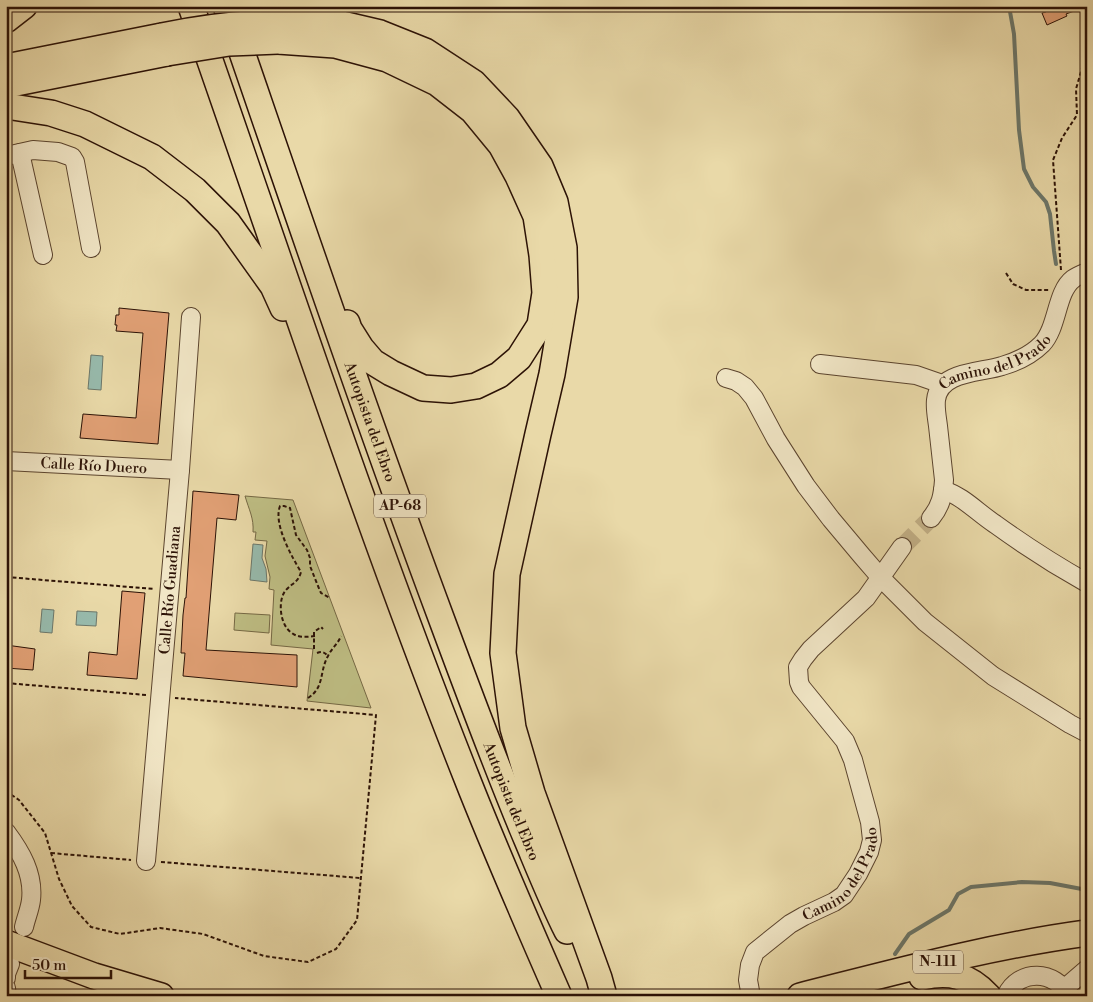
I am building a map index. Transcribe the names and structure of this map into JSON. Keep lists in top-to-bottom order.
{
  "streets": {
    "highway": ["Autopista del Ebro", "AP-68", "N-111"],
    "street": ["Camino del Prado", "Calle Río Duero", "Calle Río Guadiana"]
  },
  "crossings": [
    ["Calle Río Duero", "Calle Río Guadiana"]
  ],
  "scale_bar": "50 m"
}
